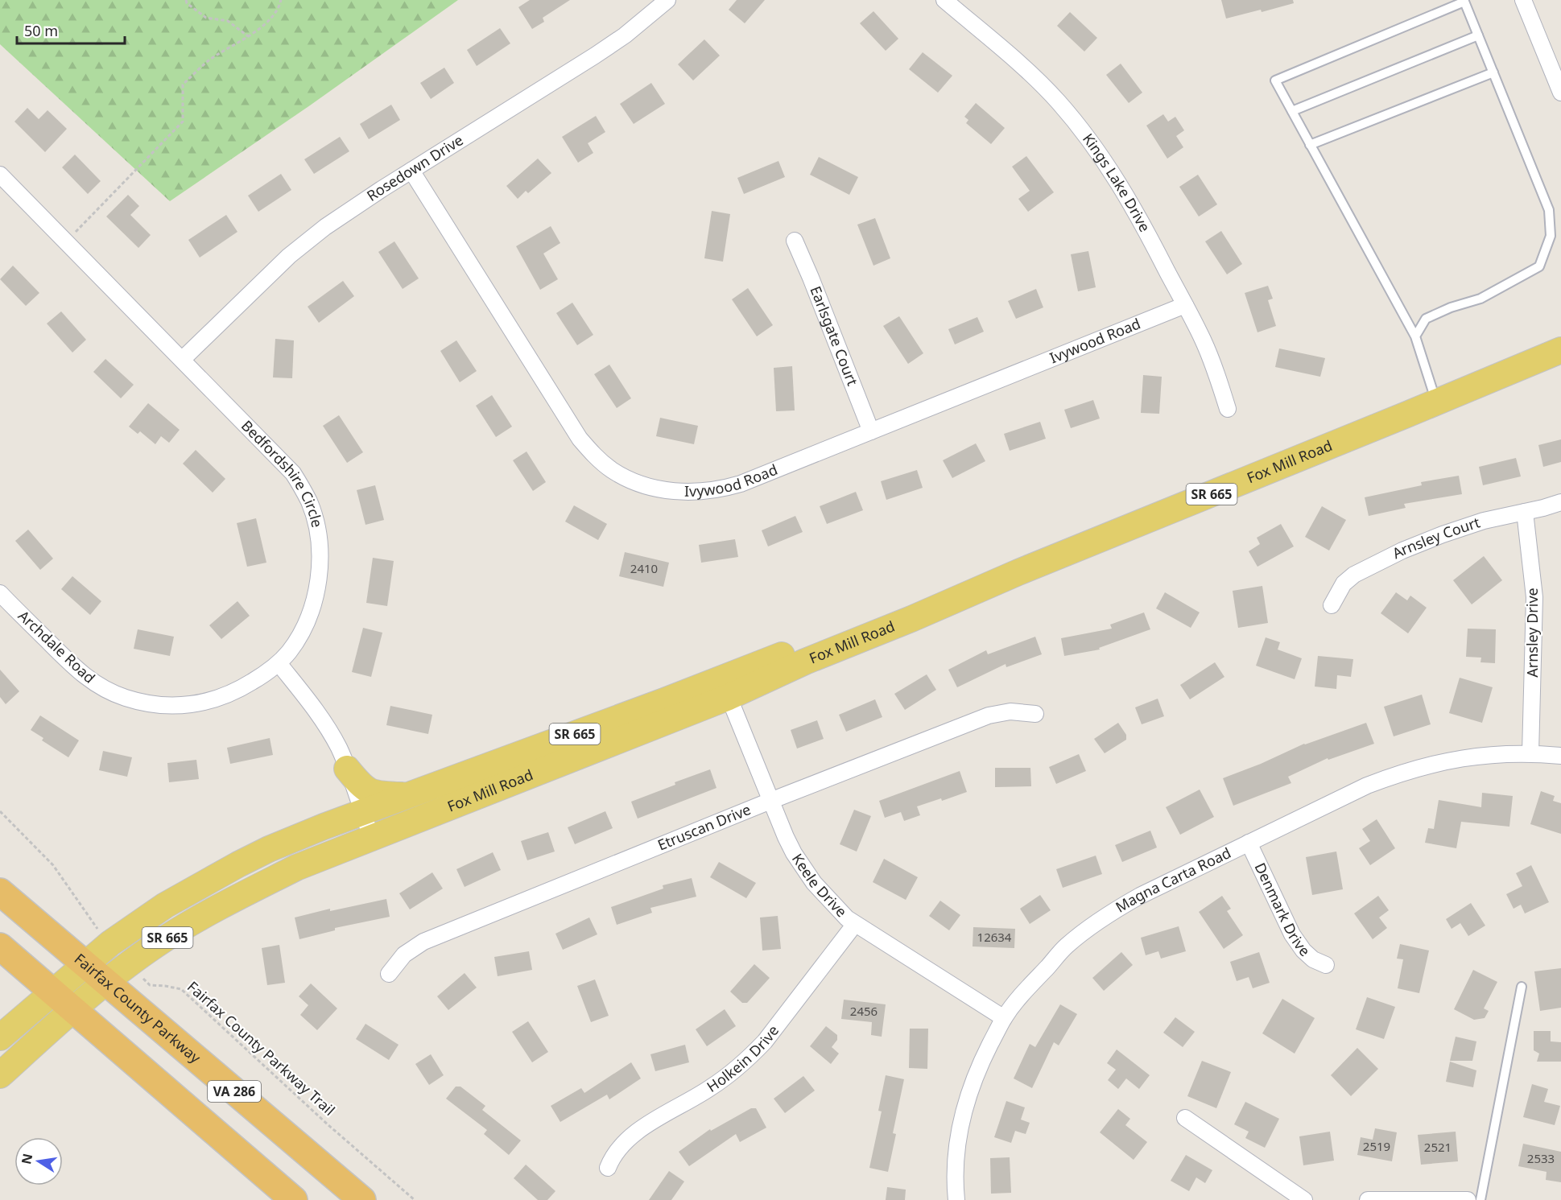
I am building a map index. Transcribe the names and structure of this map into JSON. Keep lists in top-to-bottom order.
{
  "streets": {
    "highway": ["Fairfax County Parkway", "VA 286"],
    "main road": ["Fox Mill Road", "SR 665"],
    "street": [
      "Rosedown Drive",
      "Kings Lake Drive",
      "Earlsgate Court",
      "Ivywood Road",
      "Bedfordshire Circle",
      "Arnsley Court",
      "Arnsley Drive",
      "Archdale Road",
      "Etruscan Drive",
      "Magna Carta Road",
      "Keele Drive",
      "Denmark Drive",
      "Holkein Drive"
    ],
    "path": ["Fairfax County Parkway Trail"]
  },
  "crossings": [
    ["Rosedown Drive", "Ivywood Road"],
    ["Rosedown Drive", "Bedfordshire Circle"],
    ["Kings Lake Drive", "Ivywood Road"],
    ["Earlsgate Court", "Ivywood Road"],
    ["Fox Mill Road", "Keele Drive"],
    ["Fox Mill Road", "Fairfax County Parkway"],
    ["Fox Mill Road", "Fairfax County Parkway Trail"],
    ["Fox Mill Road", "VA 286"],
    ["Bedfordshire Circle", "Archdale Road"],
    ["Arnsley Court", "Arnsley Drive"],
    ["Arnsley Drive", "Magna Carta Road"],
    ["Etruscan Drive", "Keele Drive"],
    ["Magna Carta Road", "Keele Drive"],
    ["Magna Carta Road", "Denmark Drive"],
    ["Keele Drive", "Holkein Drive"]
  ],
  "house_numbers": [
    "2410",
    "12634",
    "2456",
    "2519",
    "2521",
    "2533"
  ],
  "scale_bar": "50 m",
  "north": "left"
}
